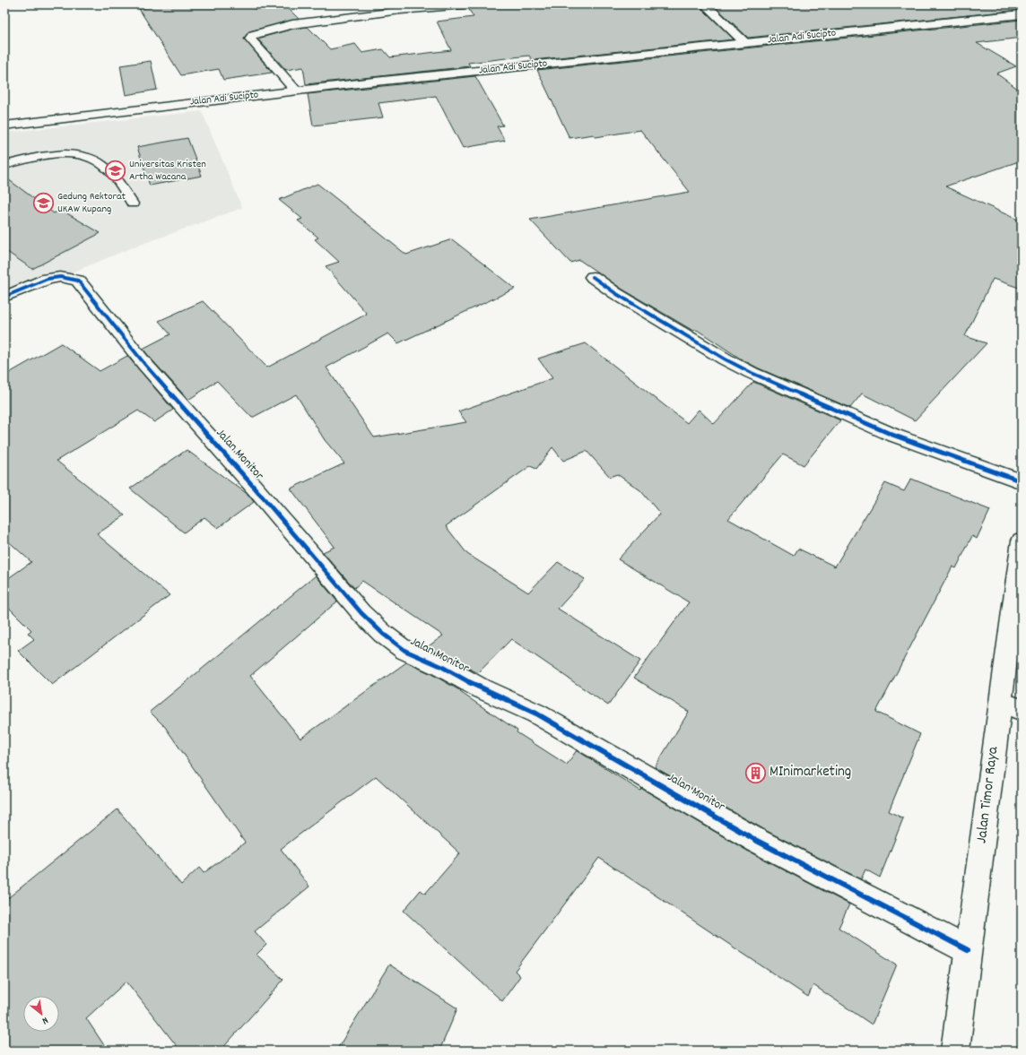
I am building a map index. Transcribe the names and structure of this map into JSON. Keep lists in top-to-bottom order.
{
  "streets": {
    "main road": ["Jalan Adi Sucipto", "Jalan Monitor", "Jalan Timor Raya"]
  },
  "crossings": [
    ["Jalan Monitor", "Jalan Timor Raya"]
  ],
  "places": {
    "school or university": ["Universitas Kristen Artha Wacana", "Gedung Rektorat UKAW Kupang"],
    "building": ["MInimarketing"]
  },
  "north": "bottom right"
}
